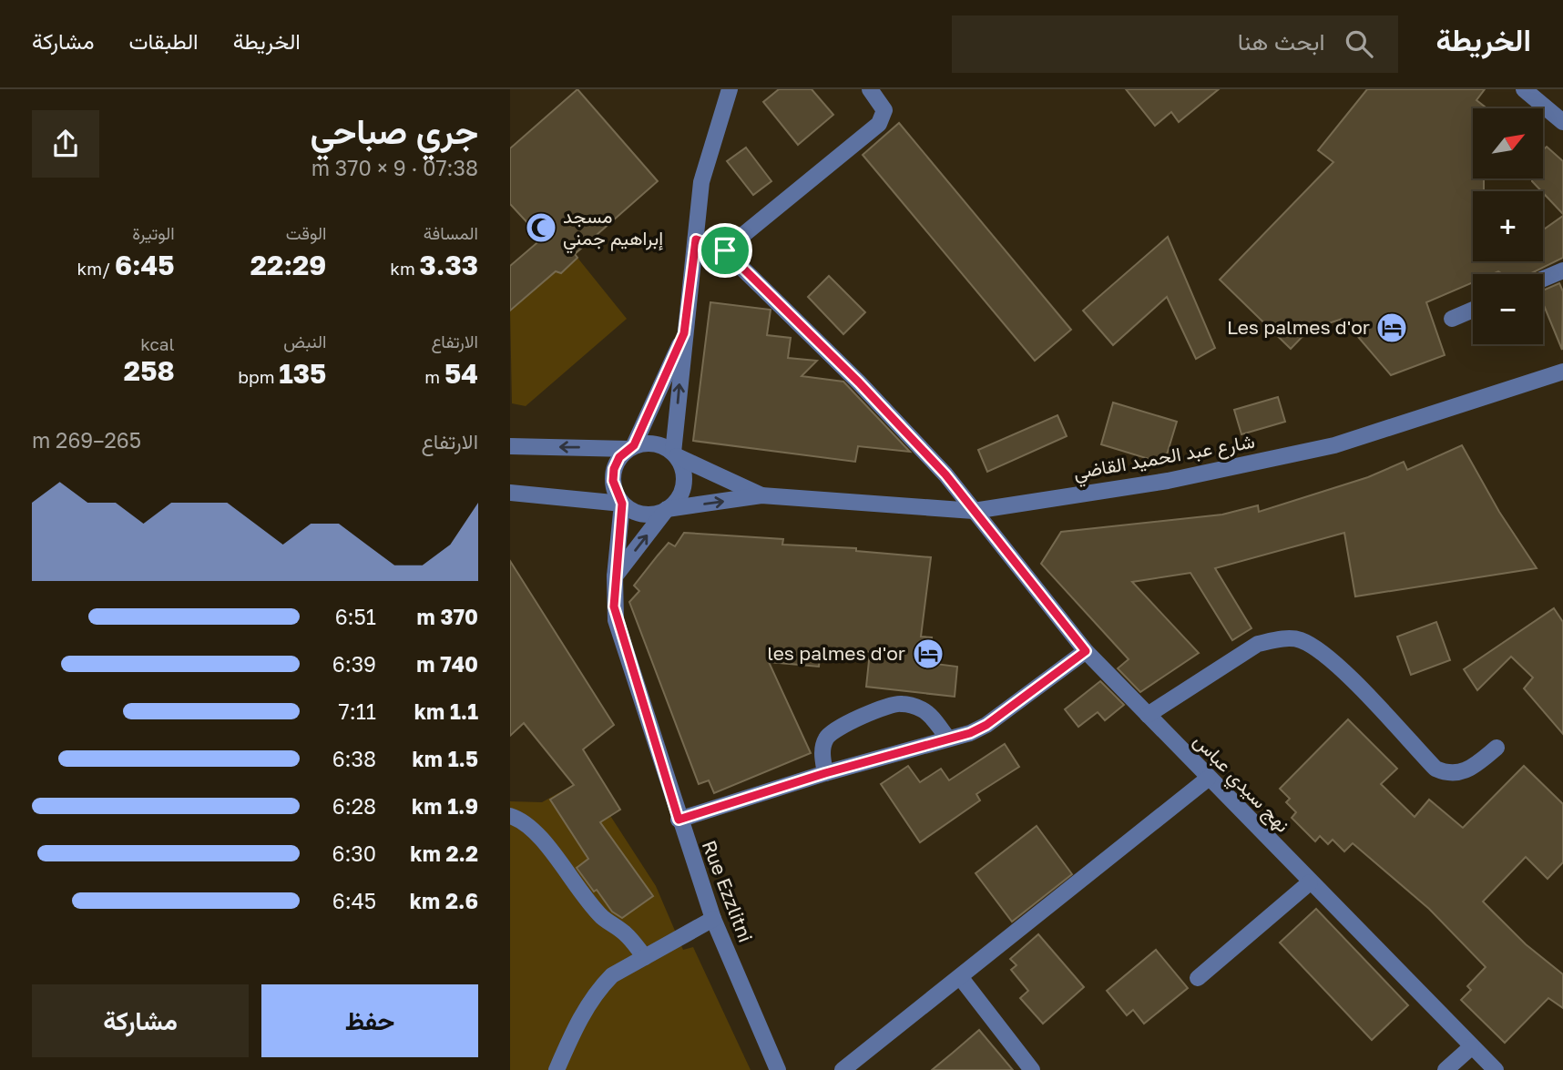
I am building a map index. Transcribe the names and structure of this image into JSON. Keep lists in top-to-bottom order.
{
  "streets": {
    "street": ["شارع عبد الحميد القاضي", "نهج سيدي عباس", "Rue Ezzlitni"]
  },
  "crossings": [
    ["شارع عبد الحميد القاضي", "نهج سيدي عباس"],
    ["شارع عبد الحميد القاضي", "Rue Ezzlitni"]
  ],
  "places": {
    "mosque": ["مسجد إبراهيم جمني"],
    "hotel": ["Les palmes d'or", "les palmes d'or"]
  },
  "north": "top right",
  "page": {
    "header": "الخريطة",
    "search": "ابحث هنا",
    "nav": ["الخريطة", "الطبقات", "مشاركة"],
    "heading": ["جري صباحي", "07:38 · 9 × 370 m"],
    "map_buttons": ["+", "−"],
    "stats": [
      ["المسافة", "3.33 km"],
      ["الوقت", "22:29"],
      ["الوتيرة", "6:45 /km"],
      ["الارتفاع", "54 m"],
      ["النبض", "135 bpm"],
      ["kcal", "258"]
    ],
    "chart": ["الارتفاع", "265–269 m"],
    "list": [
      {
        "name": "370 m",
        "note": "6:51"
      },
      {
        "name": "740 m",
        "note": "6:39"
      },
      {
        "name": "1.1 km",
        "note": "7:11"
      },
      {
        "name": "1.5 km",
        "note": "6:38"
      },
      {
        "name": "1.9 km",
        "note": "6:28"
      },
      {
        "name": "2.2 km",
        "note": "6:30"
      },
      {
        "name": "2.6 km",
        "note": "6:45"
      }
    ],
    "buttons": ["حفظ", "مشاركة"]
  }
}
